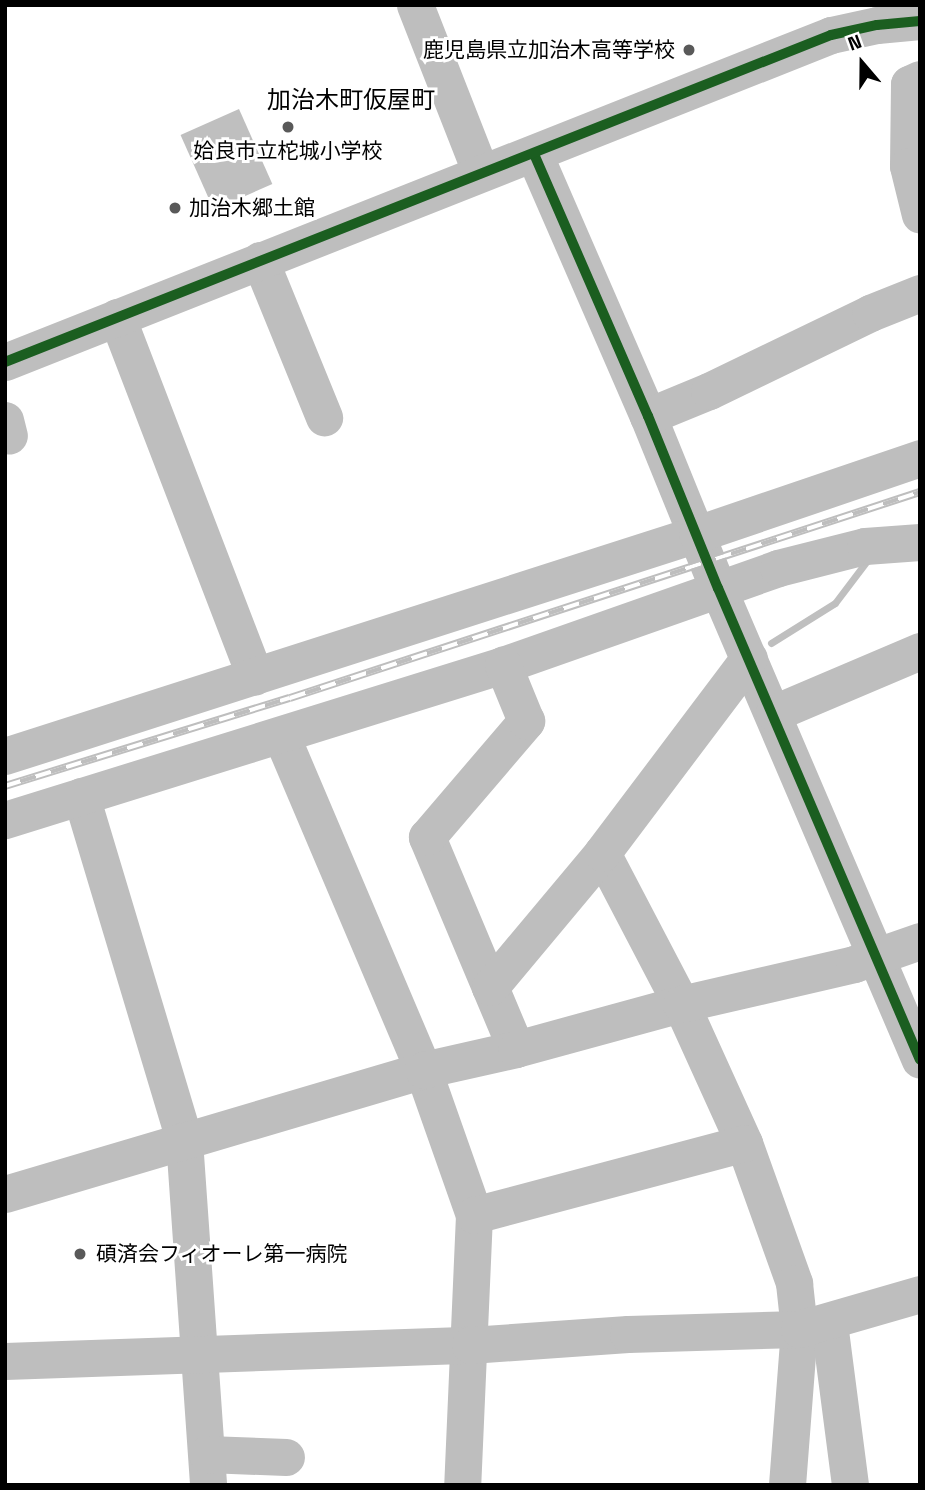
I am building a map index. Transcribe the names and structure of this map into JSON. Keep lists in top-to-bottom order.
{
  "districts": ["加治木町仮屋町"],
  "places": [
    "鹿児島県立加治木高等学校",
    "姶良市立柁城小学校",
    "加治木郷土館",
    "碩済会フィオーレ第一病院"
  ],
  "north": "top"
}
